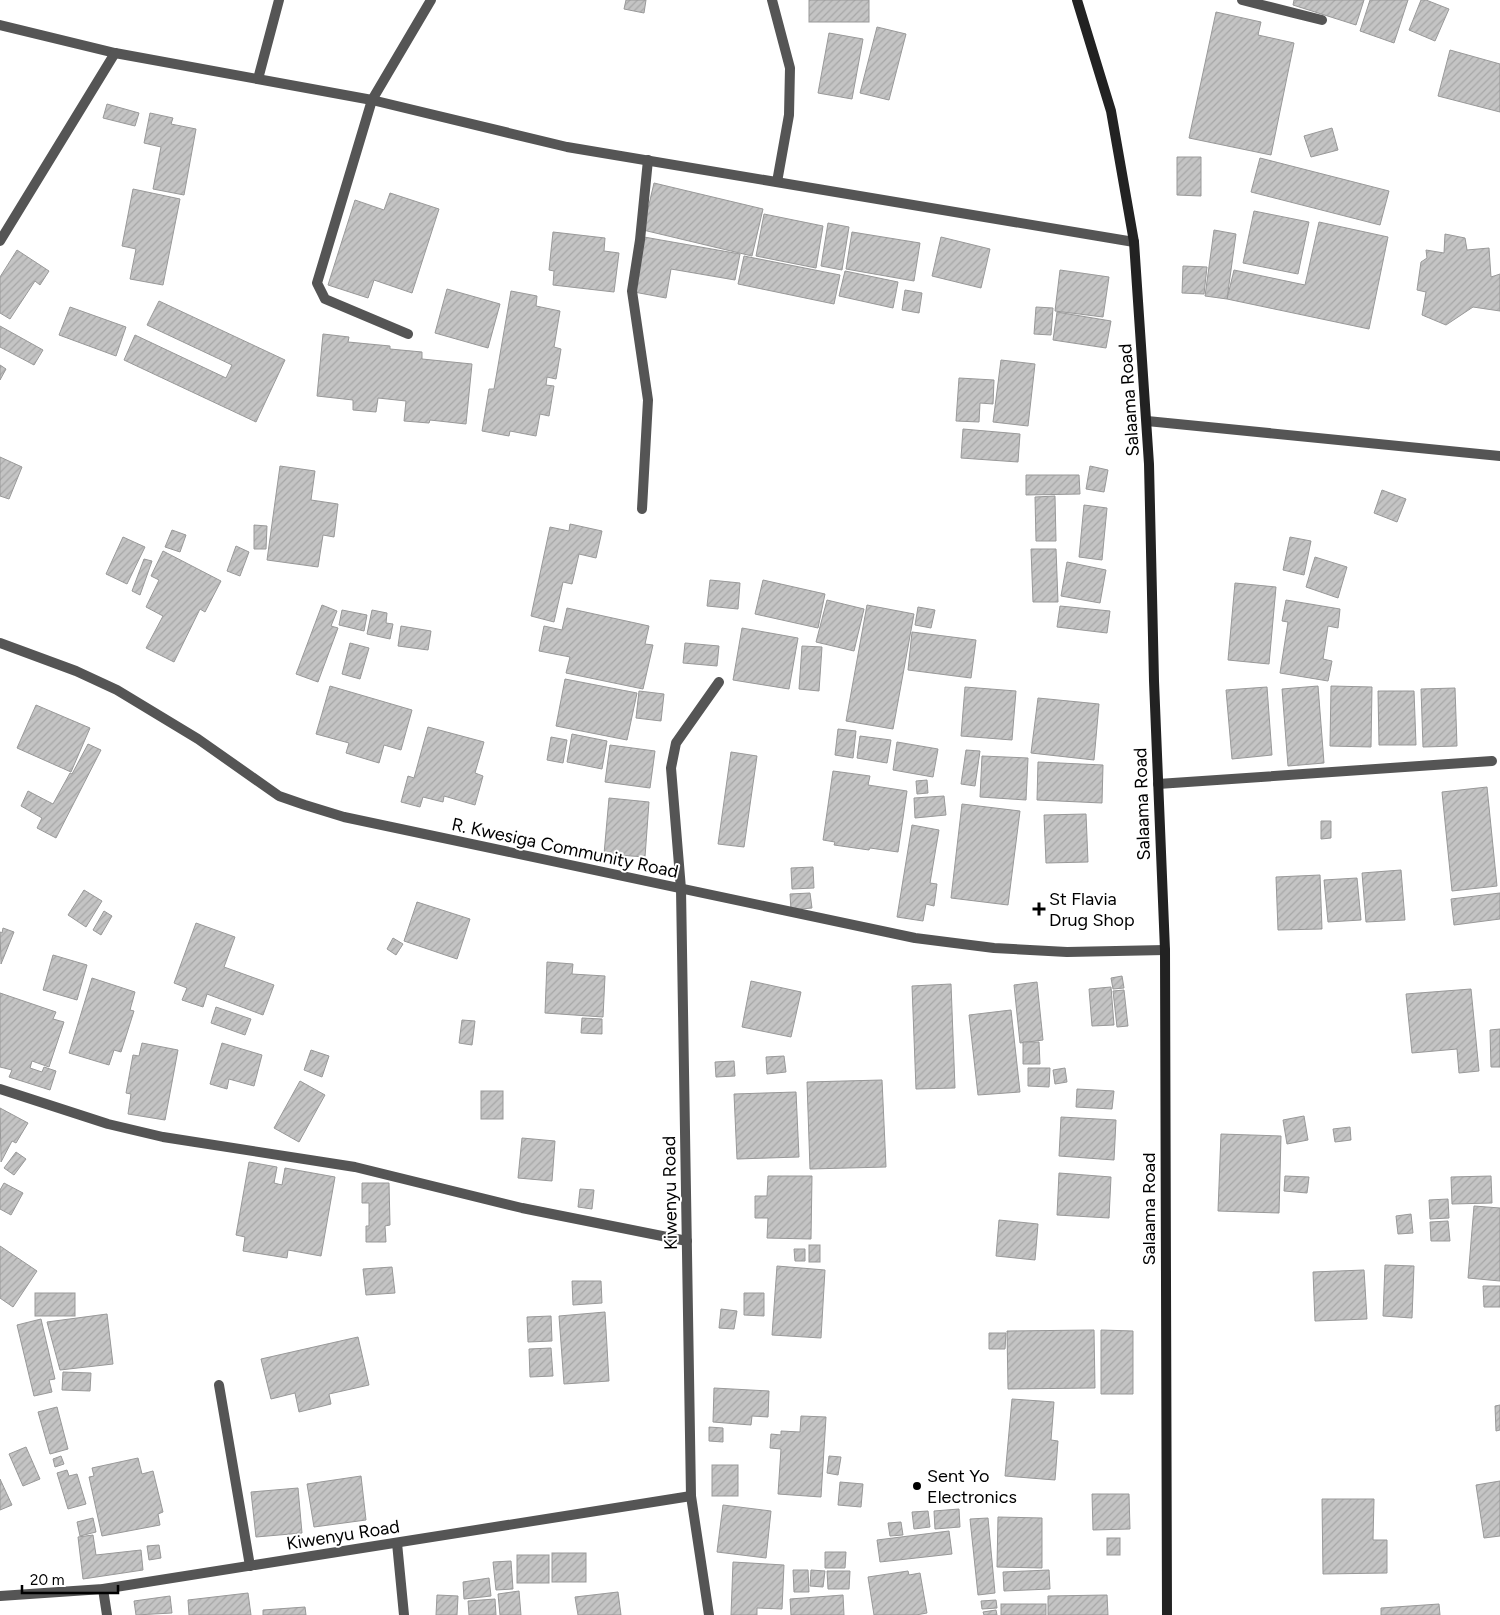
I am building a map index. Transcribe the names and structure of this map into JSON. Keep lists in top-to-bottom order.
{
  "streets": {
    "main road": ["Salaama Road"],
    "street": ["R. Kwesiga Community Road", "Kiwenyu Road"]
  },
  "crossings": [
    ["Salaama Road", "R. Kwesiga Community Road"],
    ["R. Kwesiga Community Road", "Kiwenyu Road"]
  ],
  "places": {
    "health": ["St Flavia Drug Shop"],
    "other": ["Sent Yo Electronics"]
  },
  "scale_bar": "20 m"
}
